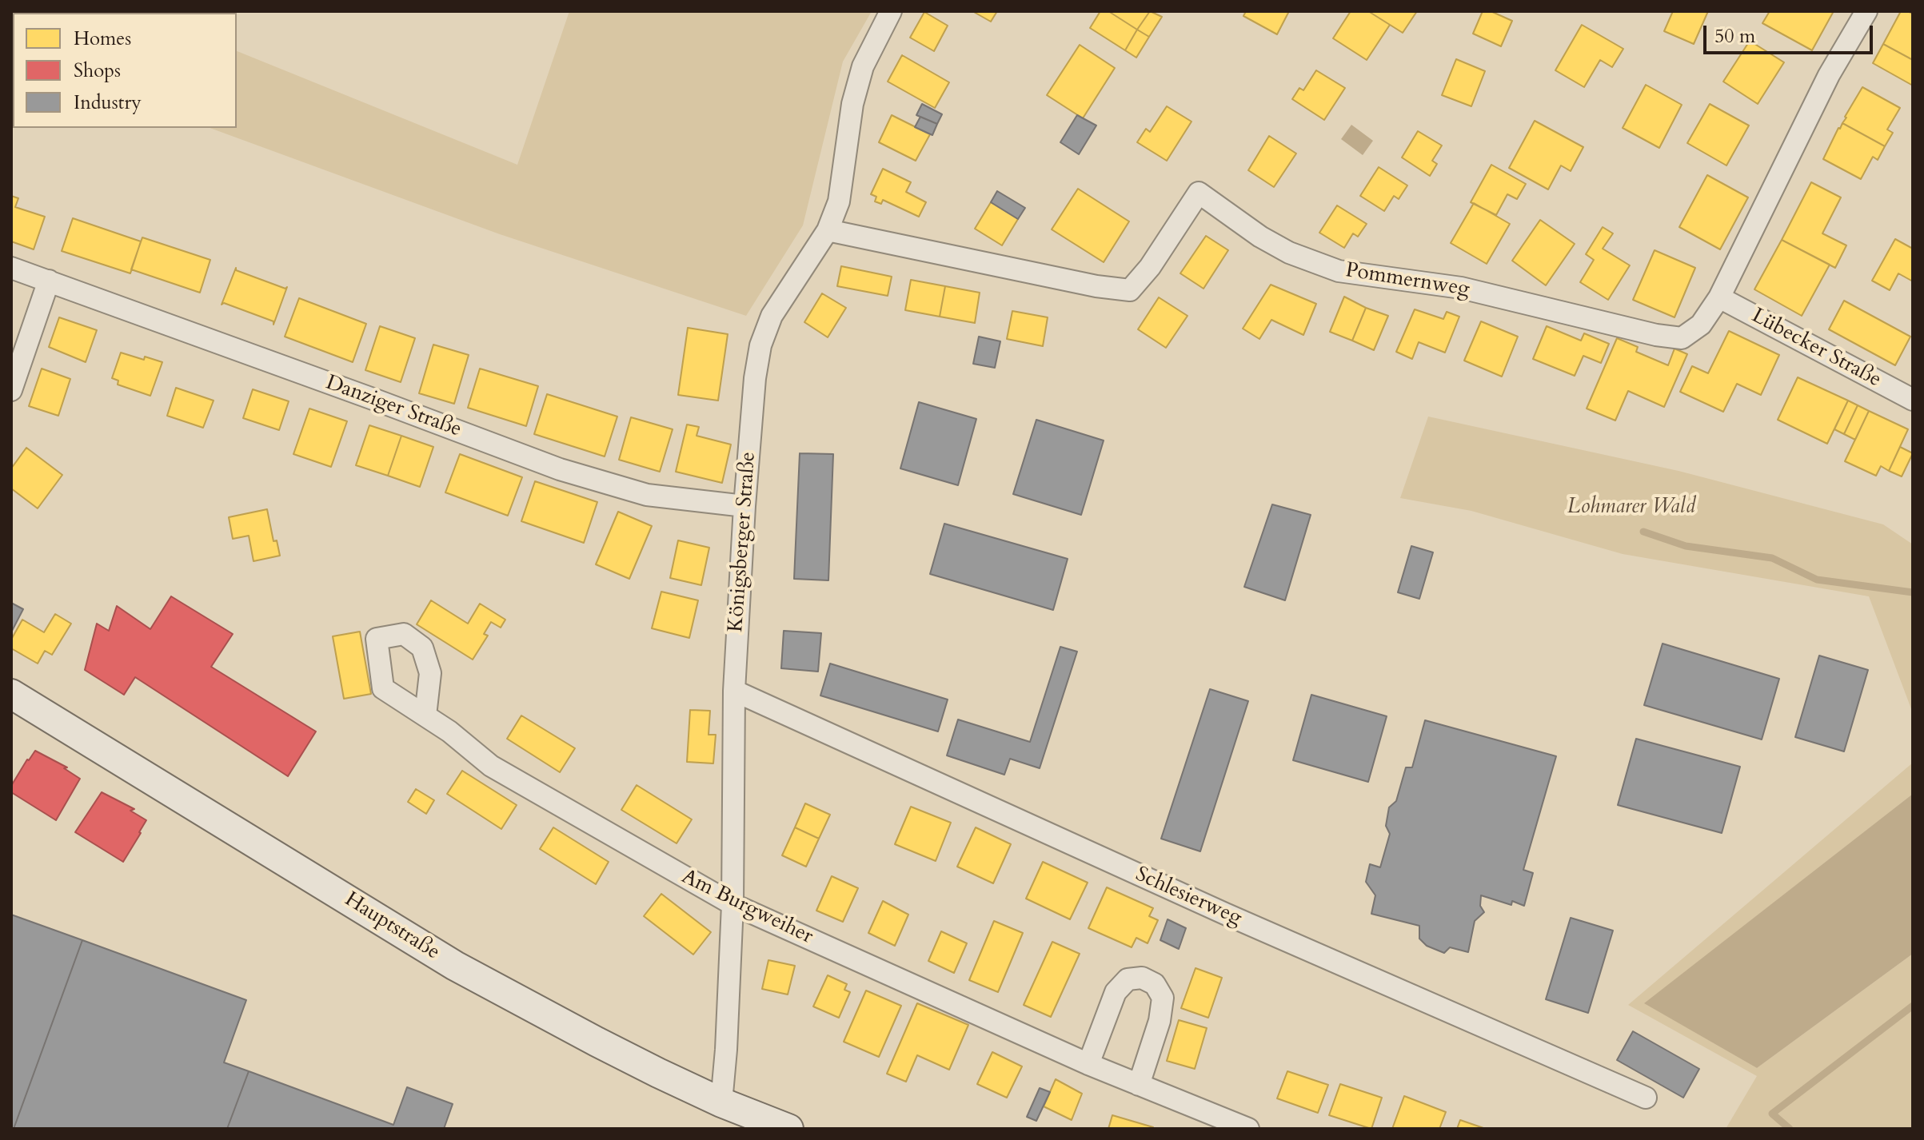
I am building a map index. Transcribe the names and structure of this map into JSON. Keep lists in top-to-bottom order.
{
  "streets": {
    "main road": ["Hauptstraße"],
    "street": [
      "Pommernweg",
      "Lübecker Straße",
      "Danziger Straße",
      "Königsberger Straße",
      "Schlesierweg",
      "Am Burgweiher"
    ]
  },
  "crossings": [
    ["Pommernweg", "Lübecker Straße"],
    ["Pommernweg", "Königsberger Straße"],
    ["Danziger Straße", "Königsberger Straße"],
    ["Königsberger Straße", "Schlesierweg"],
    ["Königsberger Straße", "Am Burgweiher"],
    ["Königsberger Straße", "Hauptstraße"]
  ],
  "parks": ["Lohmarer Wald"],
  "legend": ["Homes", "Shops", "Industry"],
  "scale_bar": "50 m"
}
